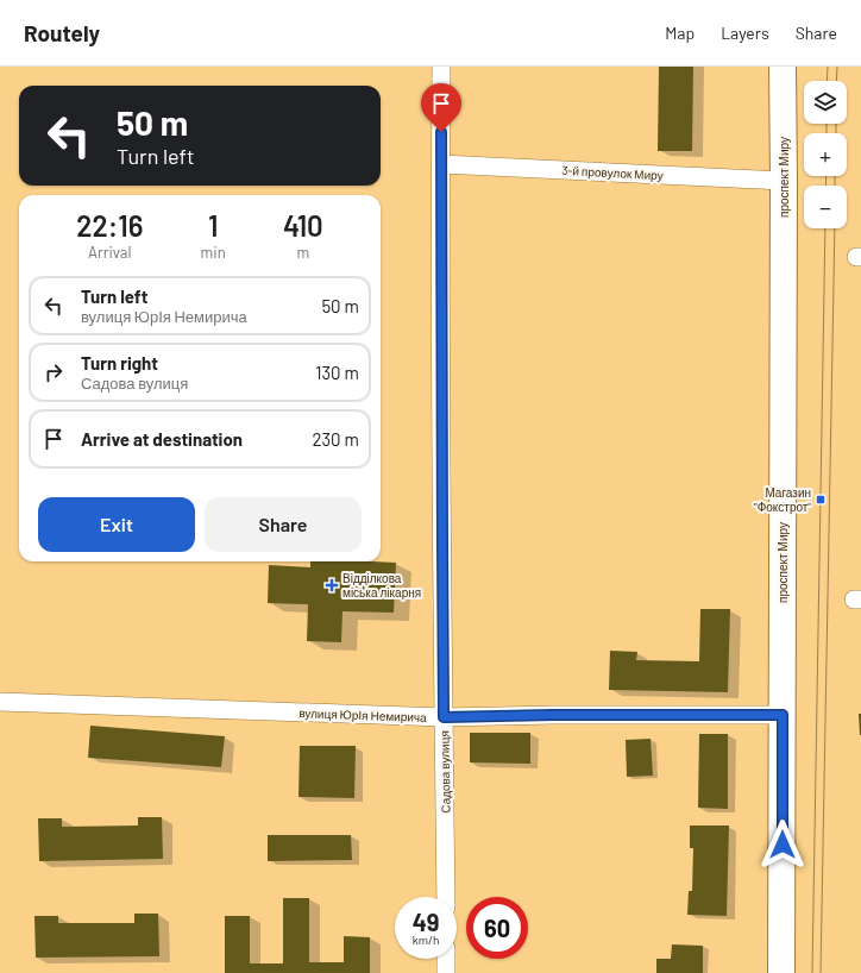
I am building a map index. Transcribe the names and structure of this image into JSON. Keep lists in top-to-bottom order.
{
  "streets": {
    "main road": ["проспект Миру"],
    "street": ["3-й провулок Миру", "вулиця ЮрІя Немирича", "Садова вулиця"]
  },
  "crossings": [
    ["3-й провулок Миру", "проспект Миру"],
    ["3-й провулок Миру", "Садова вулиця"],
    ["проспект Миру", "вулиця ЮрІя Немирича"],
    ["вулиця ЮрІя Немирича", "Садова вулиця"]
  ],
  "places": {
    "transit": ["Магазин \"Фокстрот\""],
    "health": ["Відділкова міська лікарня"]
  },
  "page": {
    "header": "Routely",
    "nav": ["Map", "Layers", "Share"],
    "map_buttons": ["+", "−"],
    "turn": ["50 m", "Turn left"],
    "eta": [
      "22:16",
      "Arrival",
      "1",
      "min",
      "410",
      "m"
    ],
    "list": [
      {
        "name": "Turn left",
        "note": "вулиця ЮрІя Немирича",
        "value": "50 m"
      },
      {
        "name": "Turn right",
        "note": "Садова вулиця",
        "value": "130 m"
      },
      {
        "name": "Arrive at destination",
        "value": "230 m"
      }
    ],
    "buttons": ["Exit", "Share"],
    "speed": "49 km/h",
    "limit": "60"
  }
}
